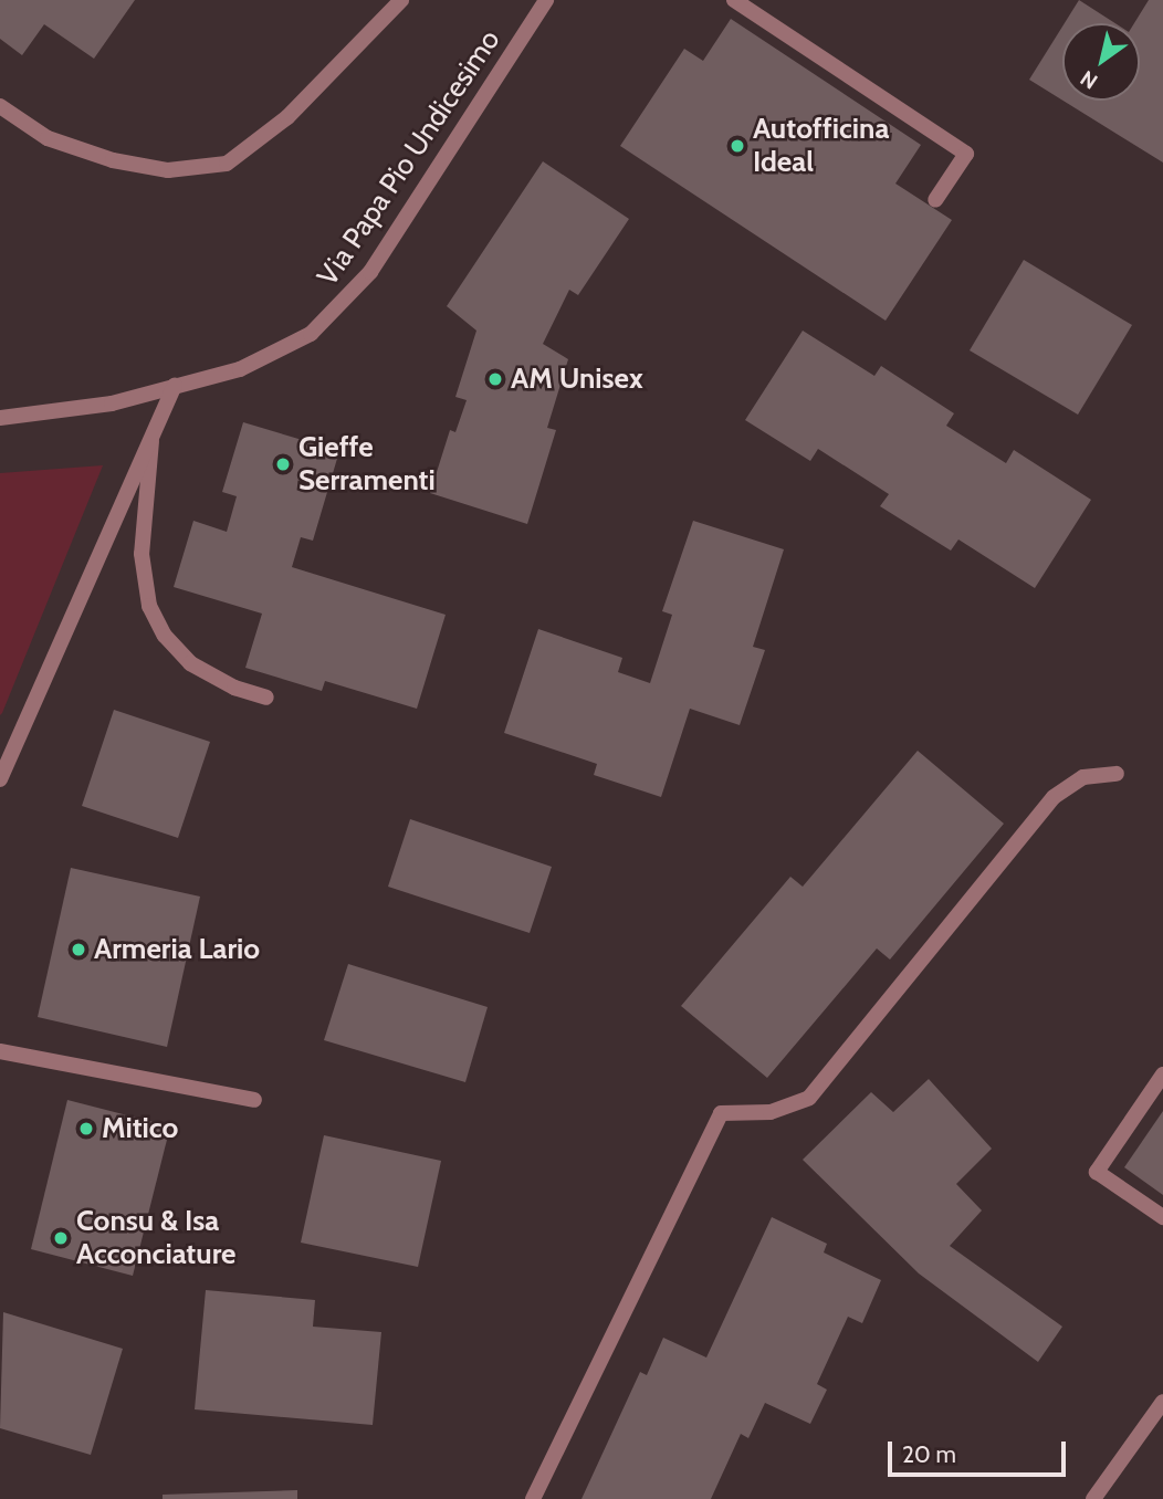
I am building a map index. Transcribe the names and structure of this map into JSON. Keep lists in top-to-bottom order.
{
  "streets": {
    "street": ["Via Papa Pio Undicesimo"]
  },
  "places": [
    "Autofficina Ideal",
    "AM Unisex",
    "Gieffe Serramenti",
    "Armeria Lario",
    "Mitico",
    "Consu & Isa Acconciature"
  ],
  "scale_bar": "20 m",
  "north": "bottom left"
}
